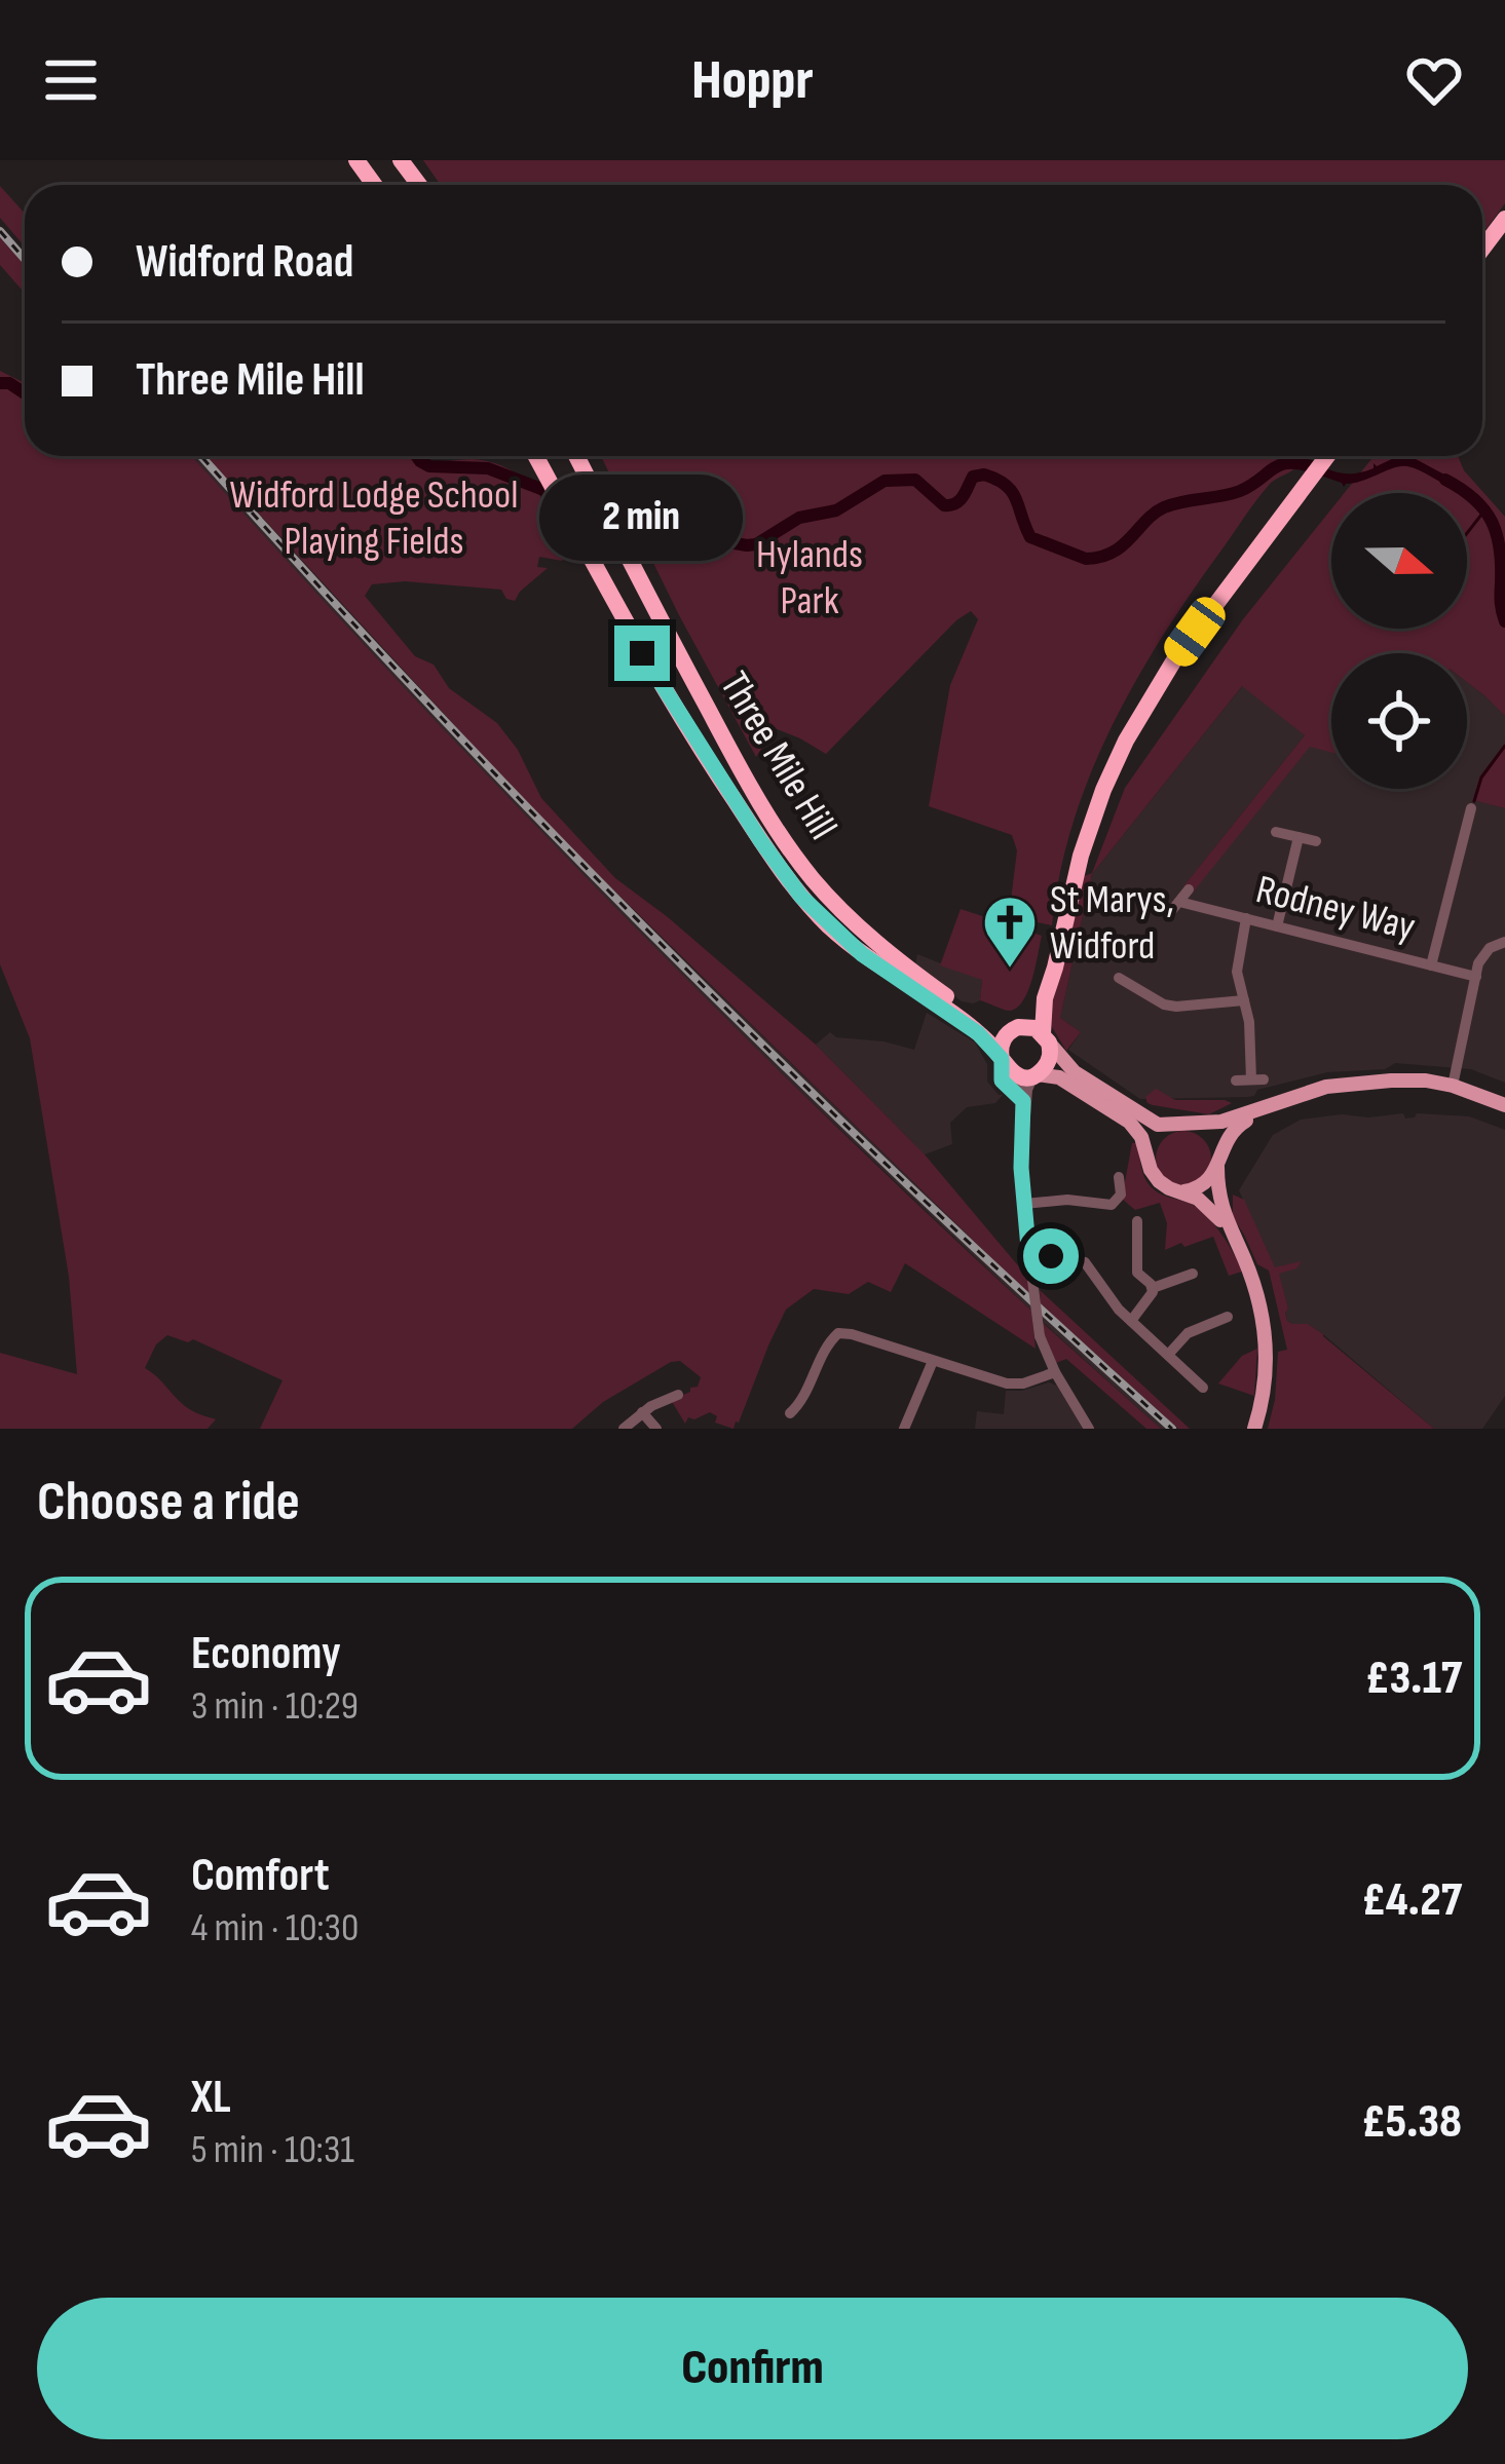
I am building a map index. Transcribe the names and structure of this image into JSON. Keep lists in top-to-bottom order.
{
  "streets": {
    "highway": ["Three Mile Hill"],
    "street": ["Rodney Way"]
  },
  "parks": ["Widford Lodge School Playing Fields", "Hylands Park"],
  "places": {
    "church": ["St Marys, Widford"]
  },
  "north": "right",
  "page": {
    "header": "Hoppr",
    "banner": ["Widford Road", "Three Mile Hill"],
    "bubble": "2 min",
    "heading": "Choose a ride",
    "list": [
      {
        "name": "Economy",
        "note": "3 min · 10:29",
        "value": "£3.17"
      },
      {
        "name": "Comfort",
        "note": "4 min · 10:30",
        "value": "£4.27"
      },
      {
        "name": "XL",
        "note": "5 min · 10:31",
        "value": "£5.38"
      }
    ],
    "buttons": "Confirm"
  }
}
